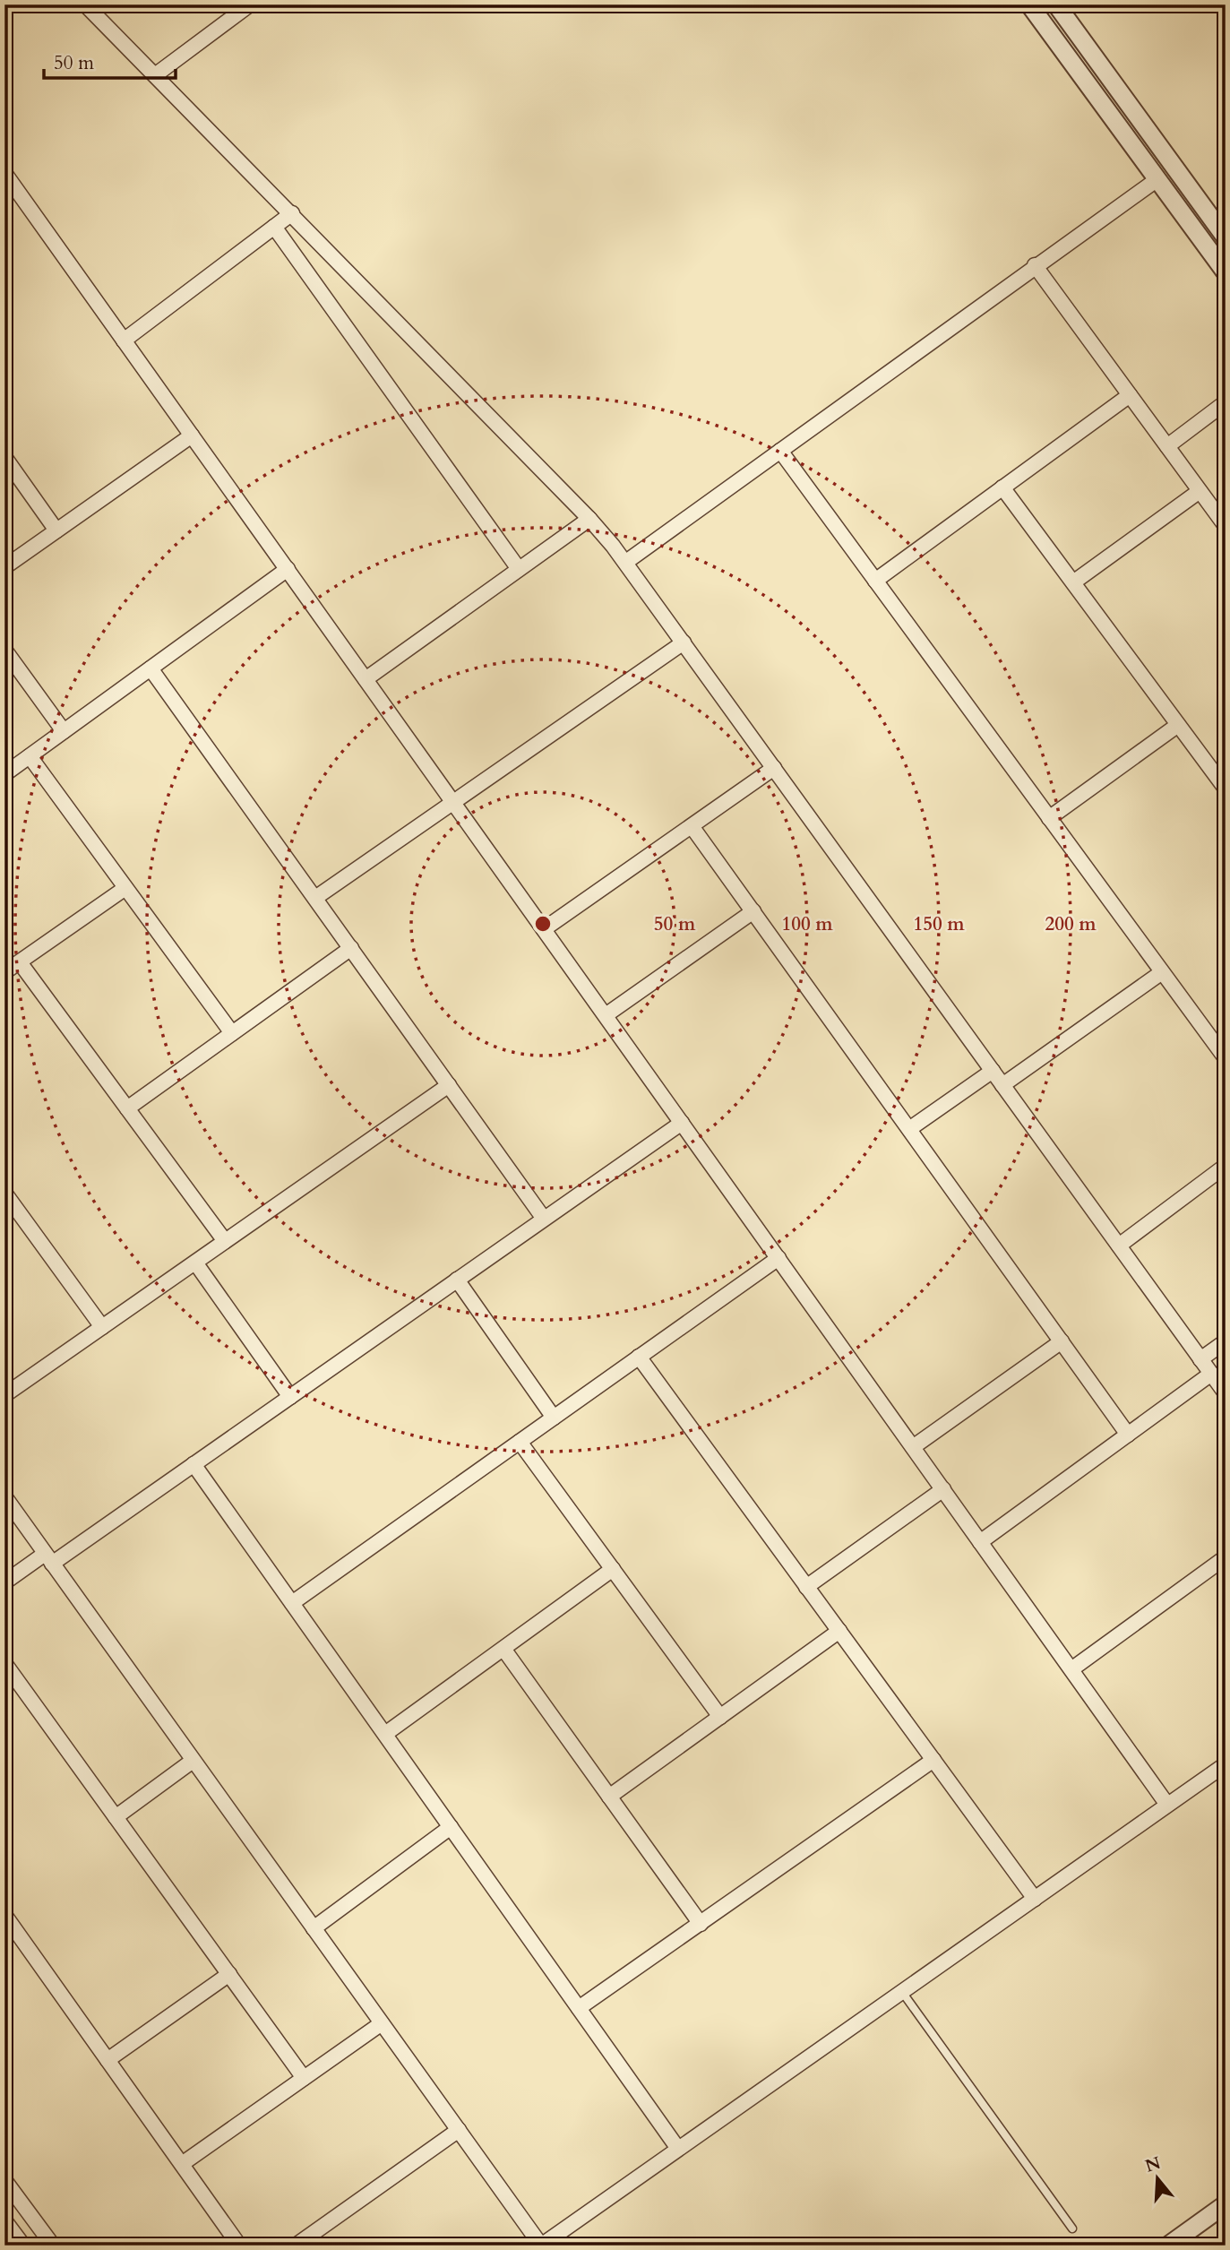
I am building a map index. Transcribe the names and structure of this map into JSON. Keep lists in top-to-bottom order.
{
  "scale_bar": "50 m",
  "north": "top",
  "rings": [
    "50 m",
    "100 m",
    "150 m",
    "200 m"
  ]
}
